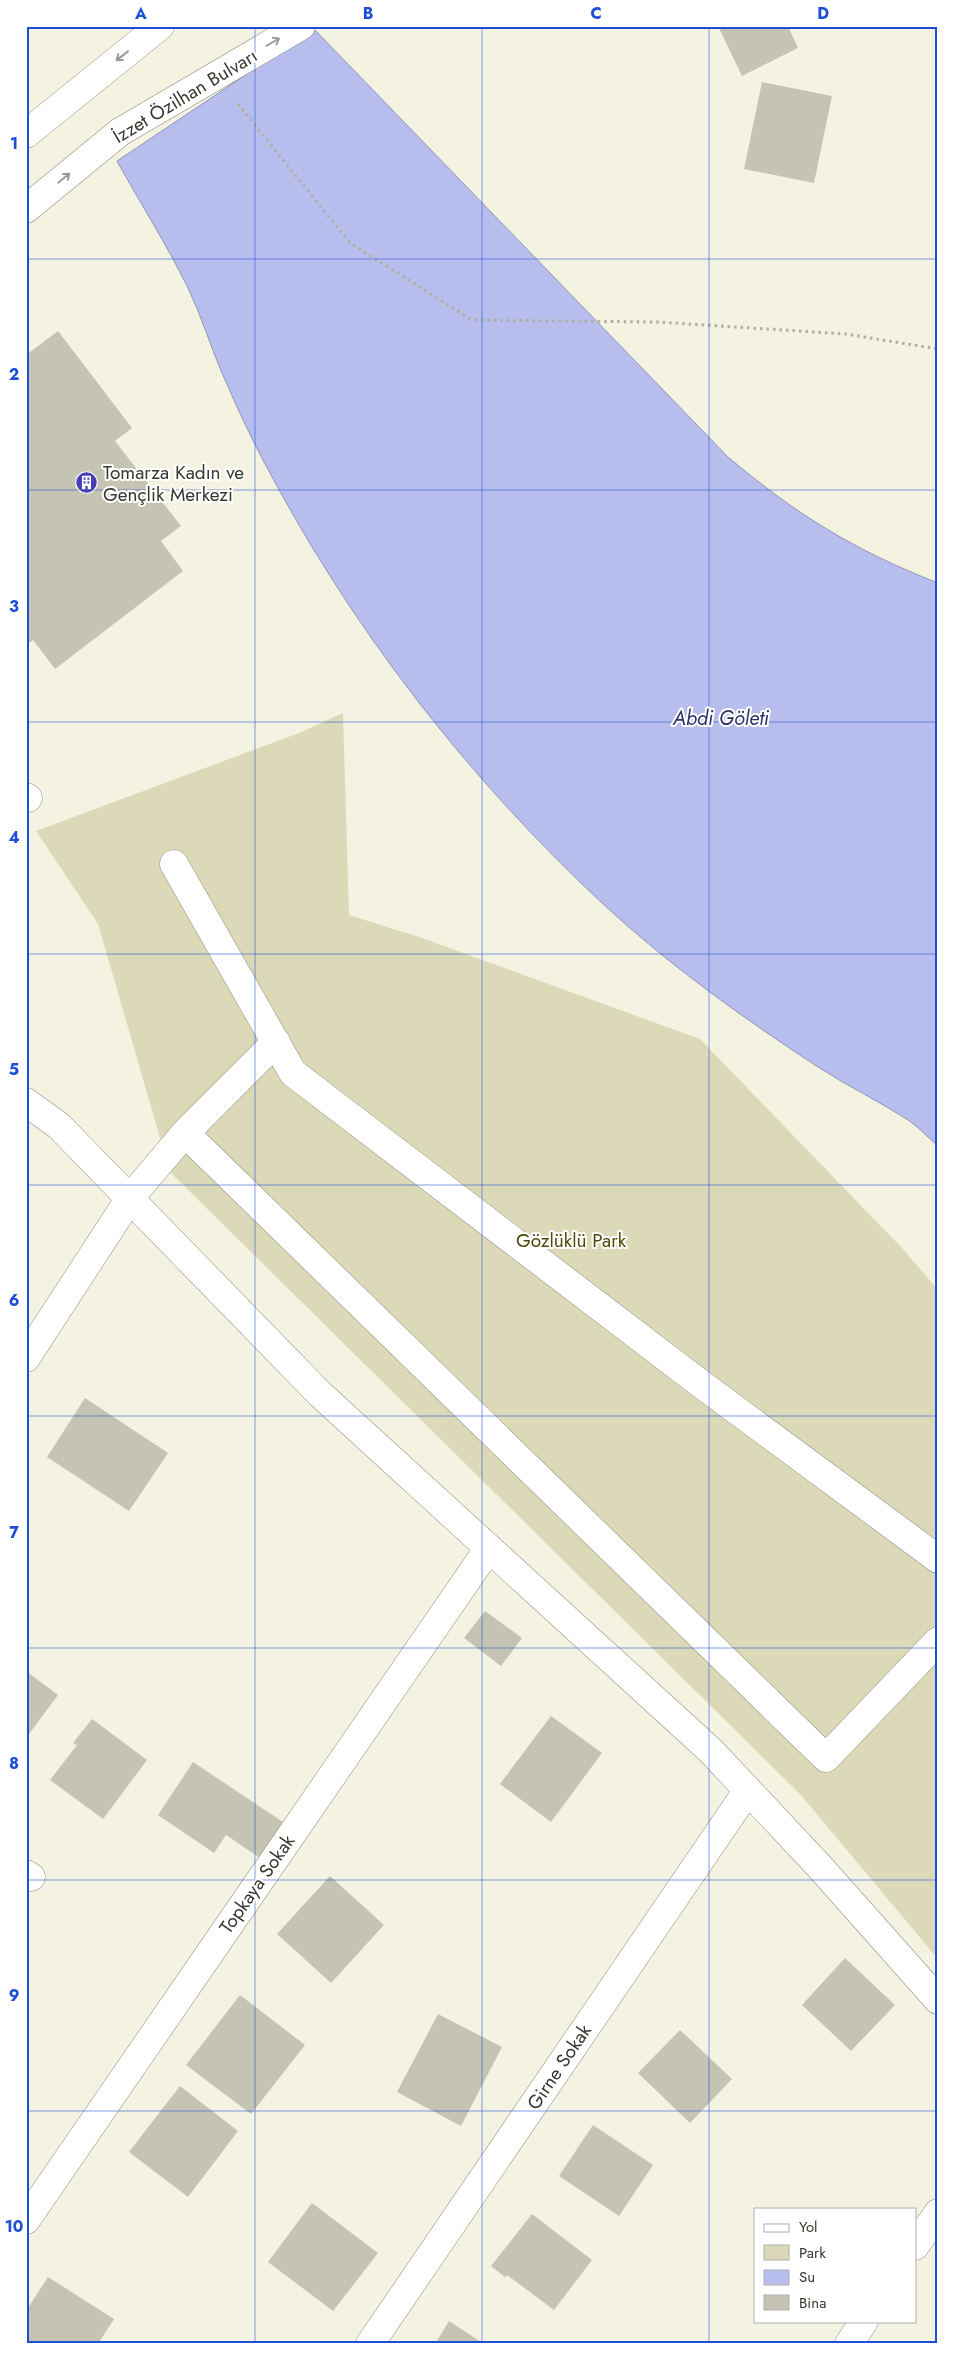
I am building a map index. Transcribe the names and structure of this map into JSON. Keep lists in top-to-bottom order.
{
  "streets": {
    "street": ["İzzet Özilhan Bulvarı", "Topkaya Sokak", "Girne Sokak"]
  },
  "water": ["Abdi Göleti"],
  "parks": ["Gözlüklü Park"],
  "places": {
    "building": ["Tomarza Kadın ve Gençlik Merkezi"]
  },
  "legend": [
    "Yol",
    "Park",
    "Su",
    "Bina"
  ],
  "grid": {
    "columns": [
      "A",
      "B",
      "C",
      "D"
    ],
    "rows": [
      "1",
      "2",
      "3",
      "4",
      "5",
      "6",
      "7",
      "8",
      "9",
      "10"
    ]
  }
}
